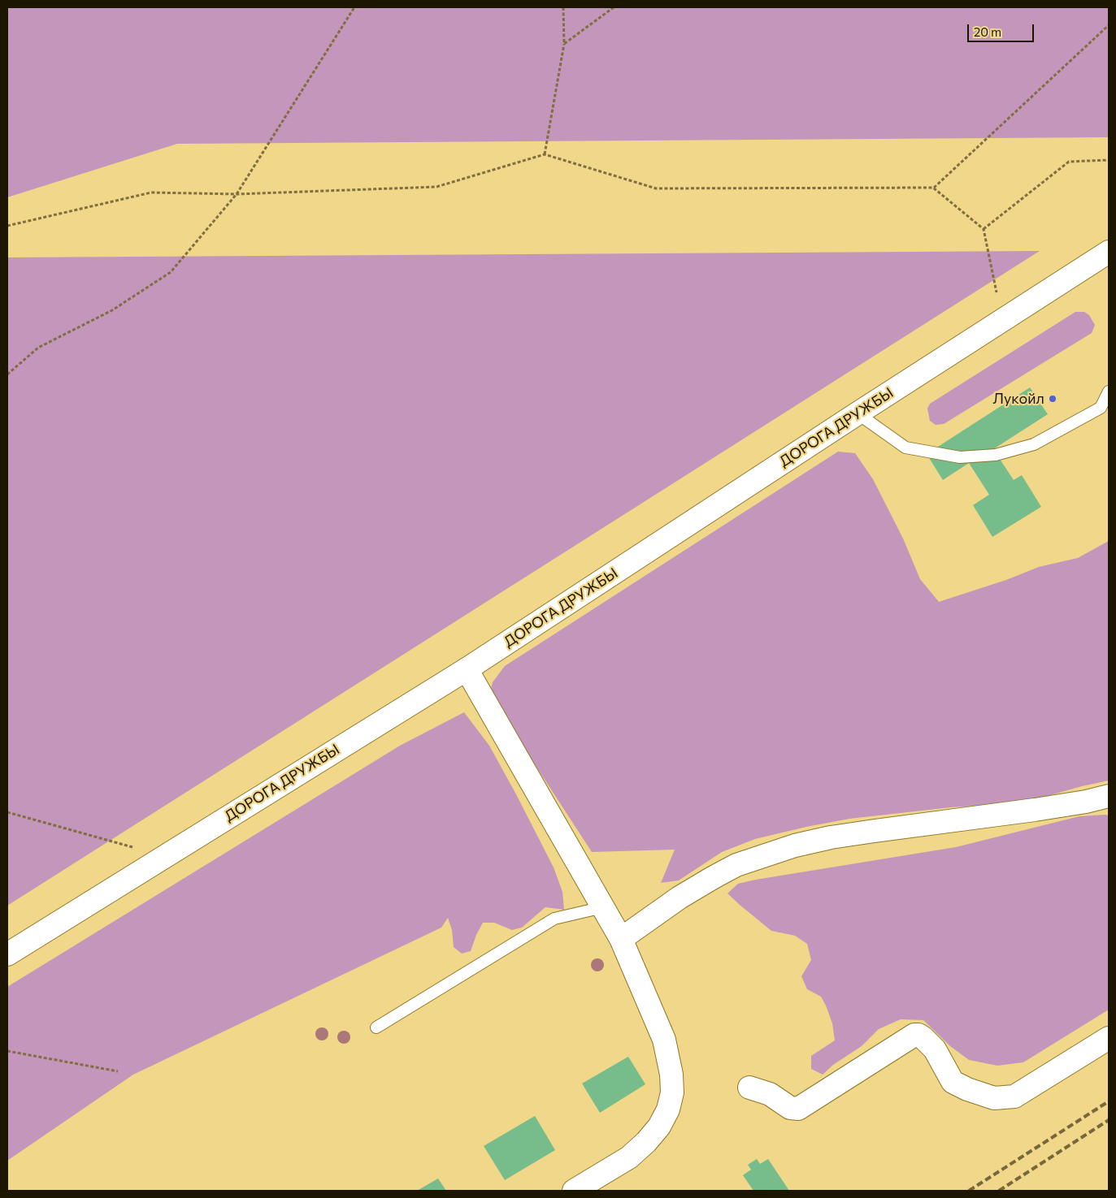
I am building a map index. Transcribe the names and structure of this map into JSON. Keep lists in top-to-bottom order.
{
  "streets": {
    "street": ["ДОРОГА ДРУЖБЫ"]
  },
  "places": ["Лукойл"],
  "scale_bar": "20 m"
}
